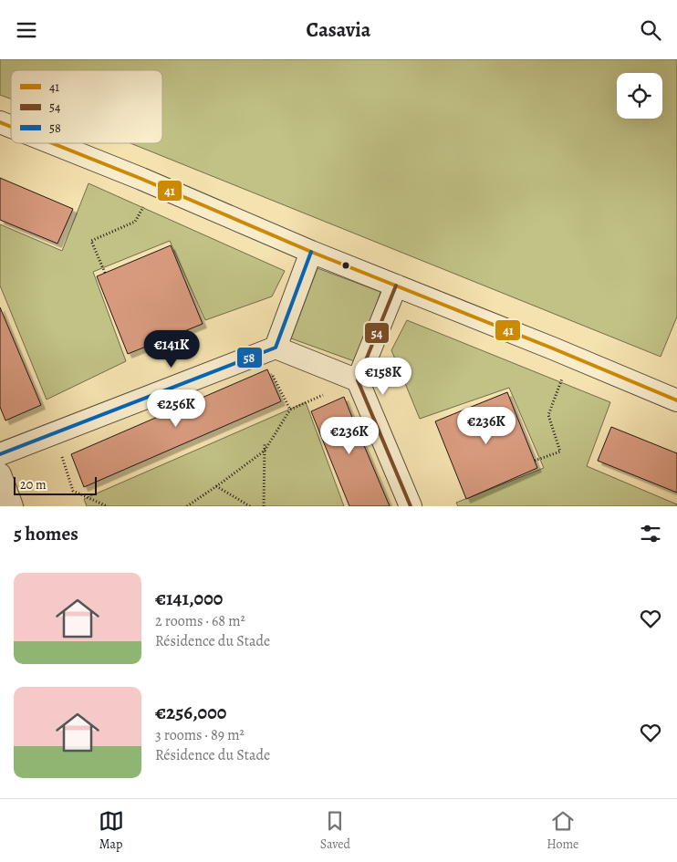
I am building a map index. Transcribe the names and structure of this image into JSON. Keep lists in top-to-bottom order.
{
  "lines": ["transit line 41", "transit line 58", "transit line 54"],
  "legend": ["41", "54", "58"],
  "scale_bar": "20 m",
  "page": {
    "header": "Casavia",
    "price": [
      "€141K",
      "€158K",
      "€256K",
      "€236K",
      "€236K"
    ],
    "scale": "20 m",
    "heading": "5 homes",
    "list": [
      {
        "name": "€141,000",
        "note": "2 rooms · 68 m² · Résidence du Stade"
      },
      {
        "name": "€256,000",
        "note": "3 rooms · 89 m² · Résidence du Stade"
      }
    ],
    "tabs": ["Map", "Saved", "Home"]
  }
}
